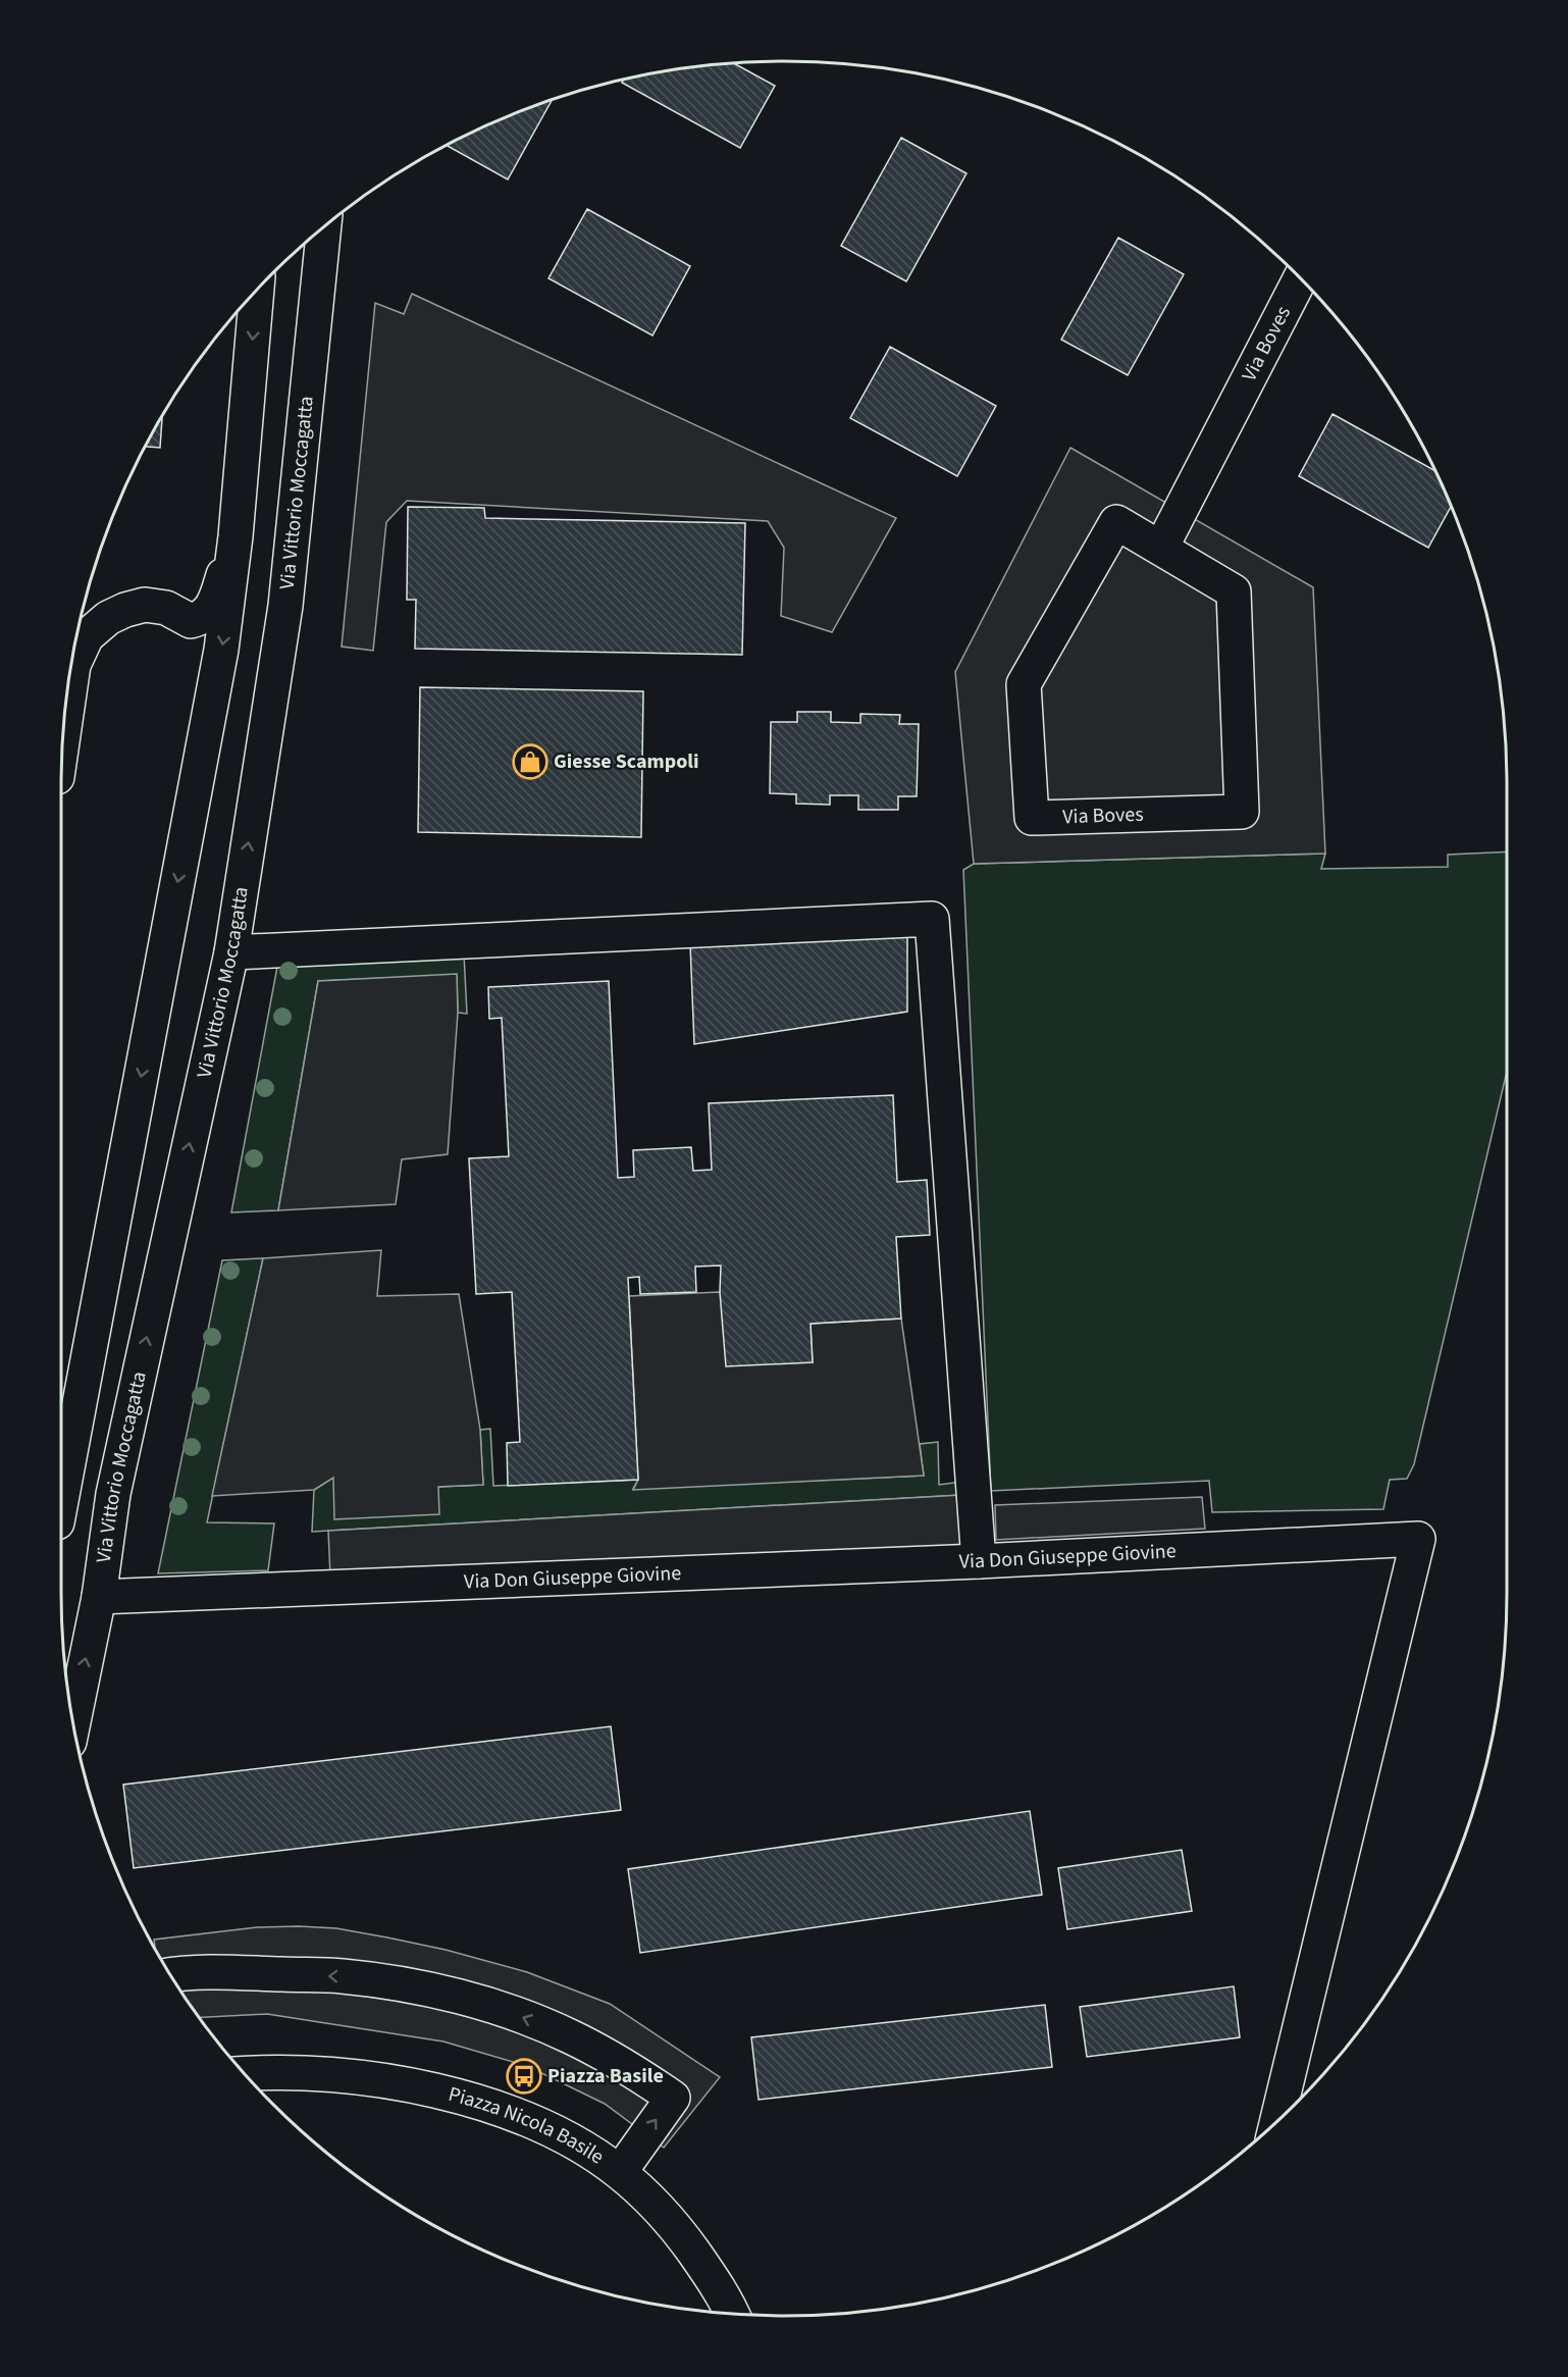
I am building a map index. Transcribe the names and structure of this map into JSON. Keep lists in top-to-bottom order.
{
  "streets": {
    "street": [
      "Via Boves",
      "Via Vittorio Moccagatta",
      "Via Don Giuseppe Giovine",
      "Piazza Nicola Basile"
    ]
  },
  "crossings": [
    ["Via Vittorio Moccagatta", "Via Don Giuseppe Giovine"]
  ],
  "places": {
    "shop": ["Giesse Scampoli"],
    "bus stop": ["Piazza Basile"]
  }
}
